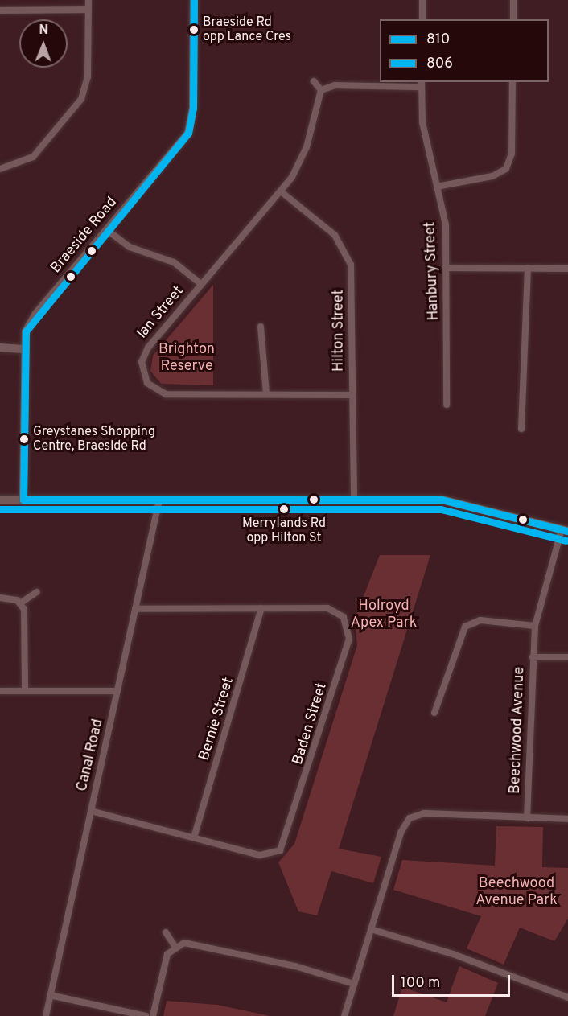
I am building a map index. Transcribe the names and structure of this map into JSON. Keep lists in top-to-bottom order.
{
  "streets": {
    "street": [
      "Braeside Road",
      "Hanbury Street",
      "Ian Street",
      "Hilton Street",
      "Bernie Street",
      "Baden Street",
      "Beechwood Avenue",
      "Canal Road"
    ]
  },
  "crossings": [
    ["Ian Street", "Hilton Street"],
    ["Bernie Street", "Baden Street"],
    ["Baden Street", "Canal Road"]
  ],
  "parks": ["Brighton Reserve", "Holroyd Apex Park", "Beechwood Avenue Park"],
  "places": ["Braeside Rd opp Lance Cres", "Greystanes Shopping Centre, Braeside Rd", "Merrylands Rd opp Hilton St"],
  "lines": ["transit line 810", "transit line 806"],
  "legend": ["810", "806"],
  "scale_bar": "100 m",
  "north": "top"
}
